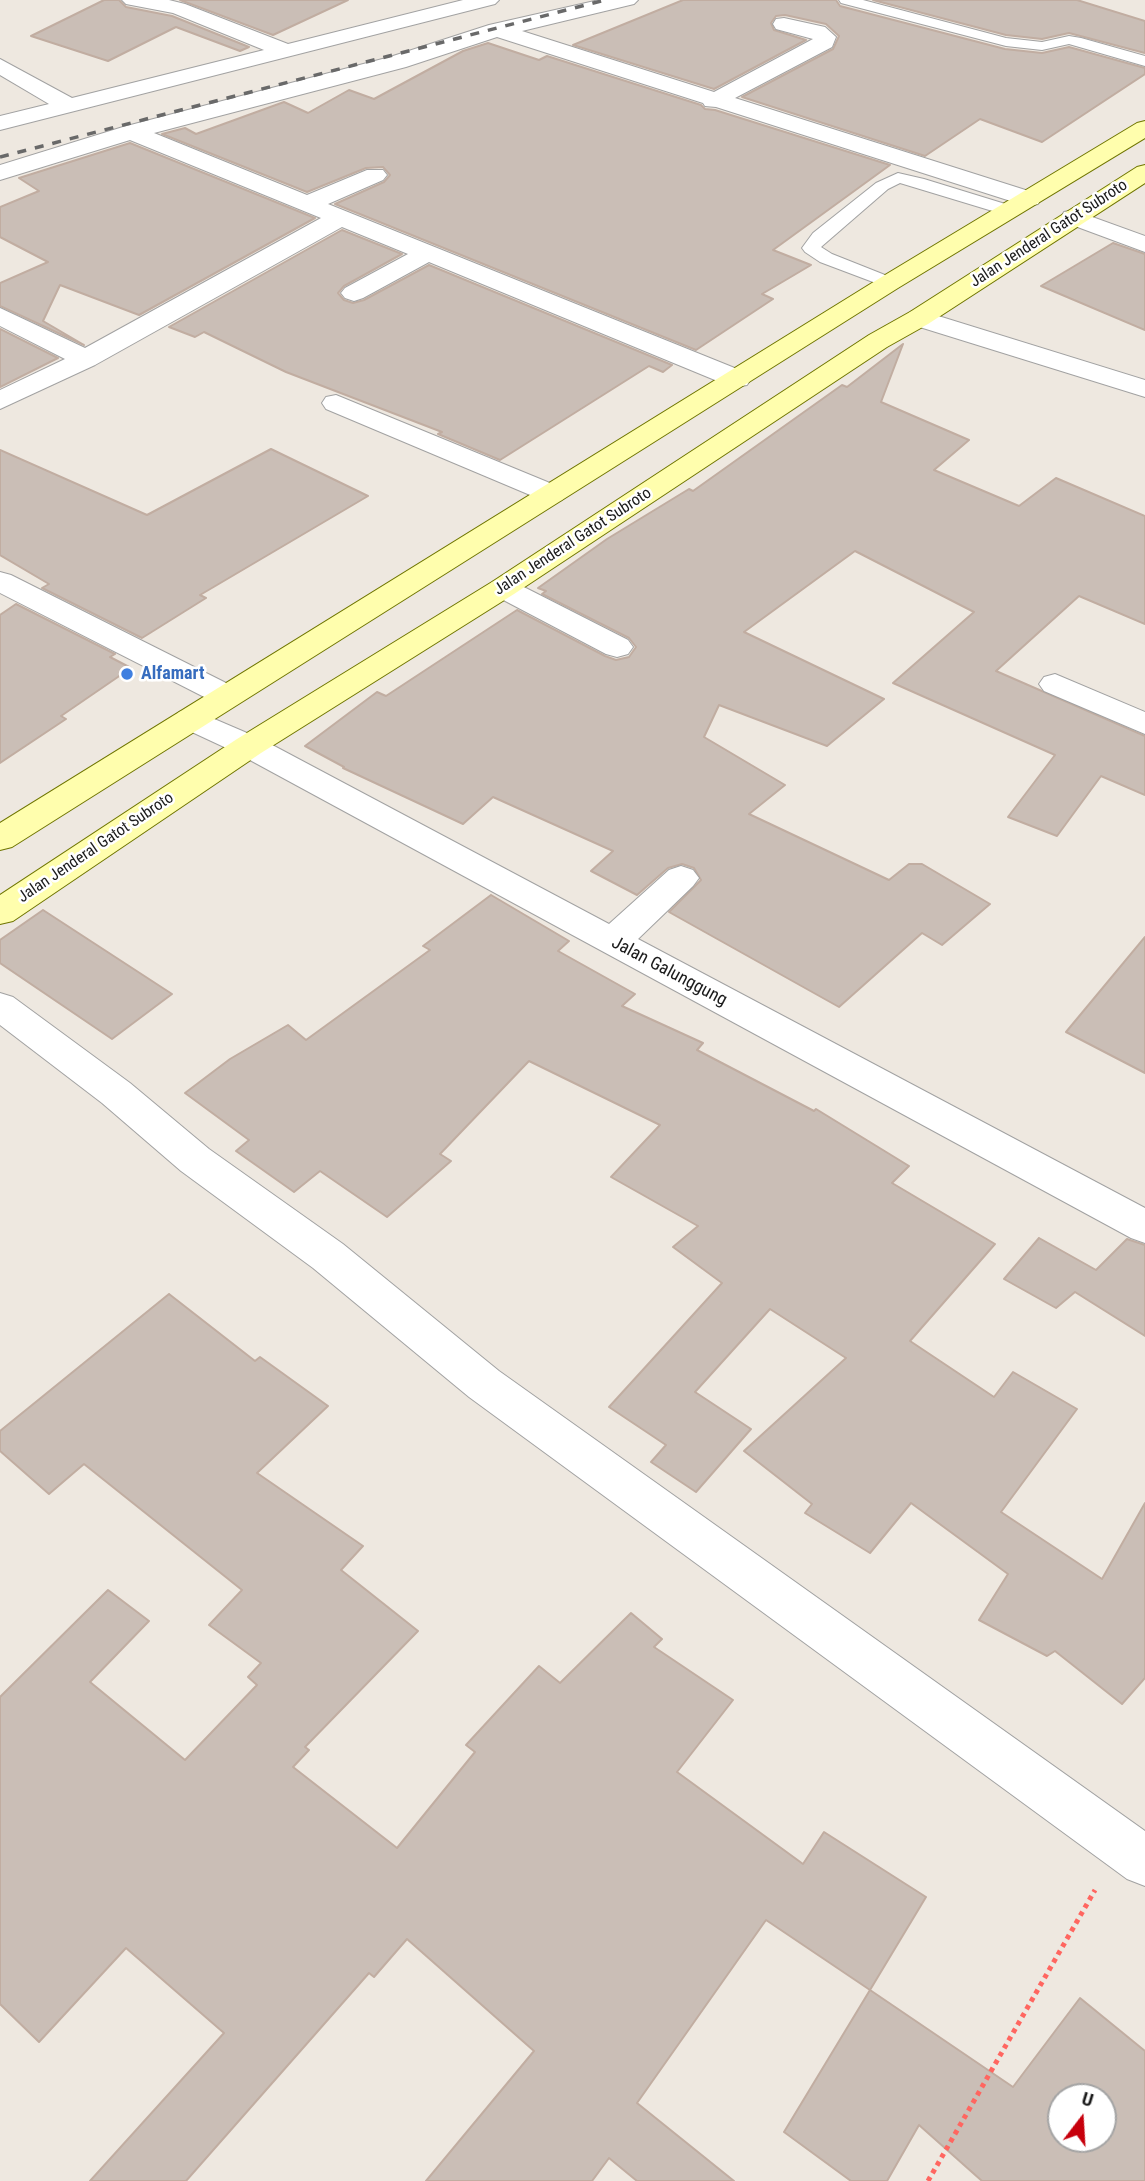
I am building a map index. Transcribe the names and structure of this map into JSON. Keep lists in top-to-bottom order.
{
  "streets": {
    "main road": ["Jalan Jenderal Gatot Subroto"],
    "street": ["Jalan Galunggung"]
  },
  "crossings": [
    ["Jalan Jenderal Gatot Subroto", "Jalan Galunggung"]
  ],
  "places": ["Alfamart"],
  "north": "top"
}
